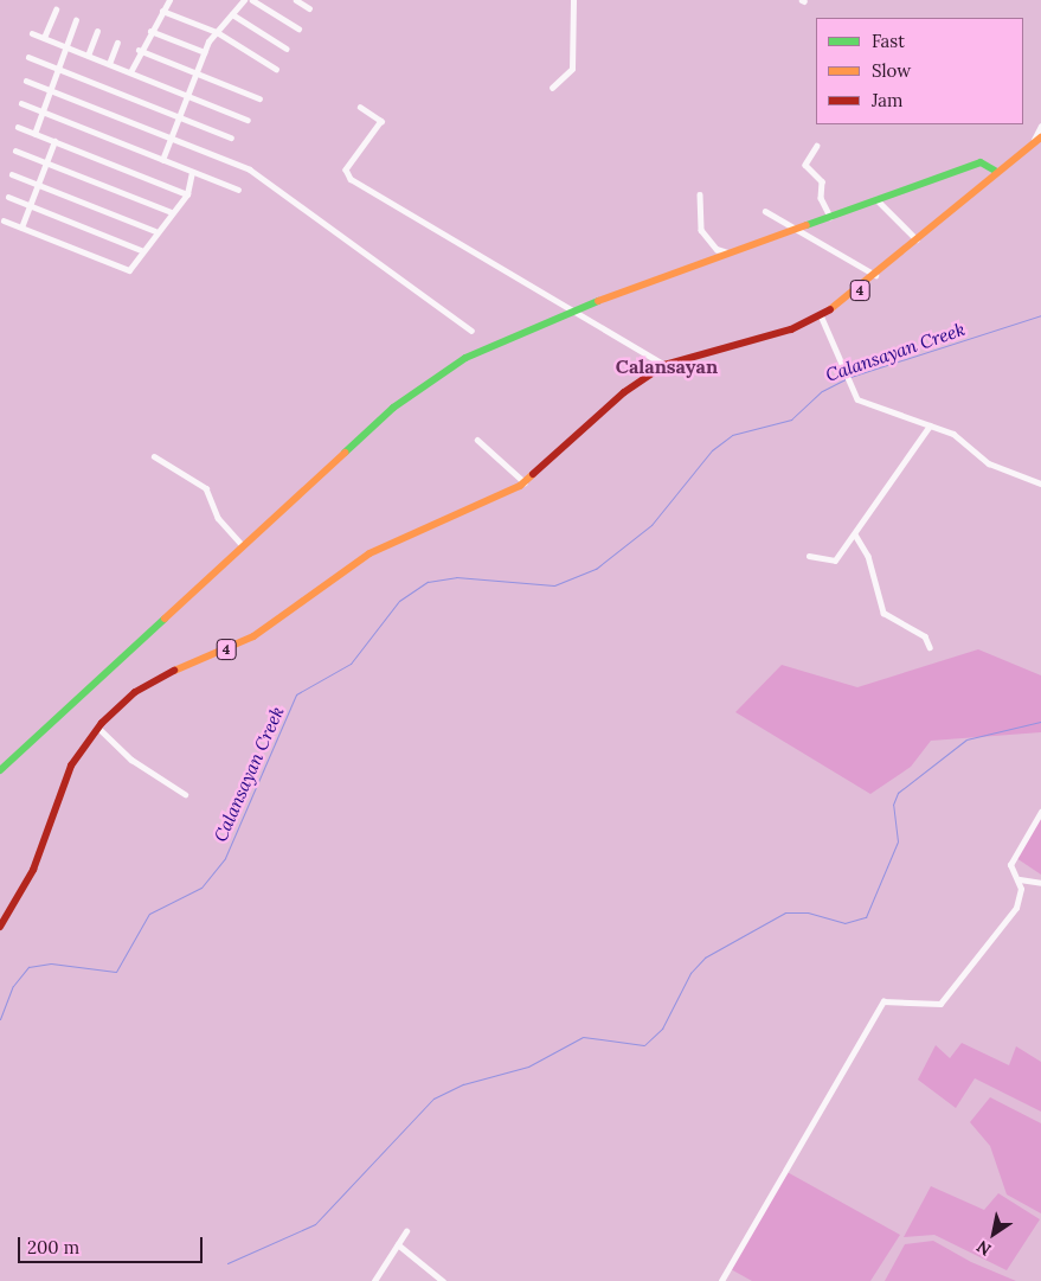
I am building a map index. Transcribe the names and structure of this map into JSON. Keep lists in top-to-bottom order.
{
  "streets": {
    "main road": ["4"]
  },
  "districts": ["Calansayan"],
  "water": ["Calansayan Creek"],
  "legend": ["Fast", "Slow", "Jam"],
  "scale_bar": "200 m",
  "north": "bottom left"
}
